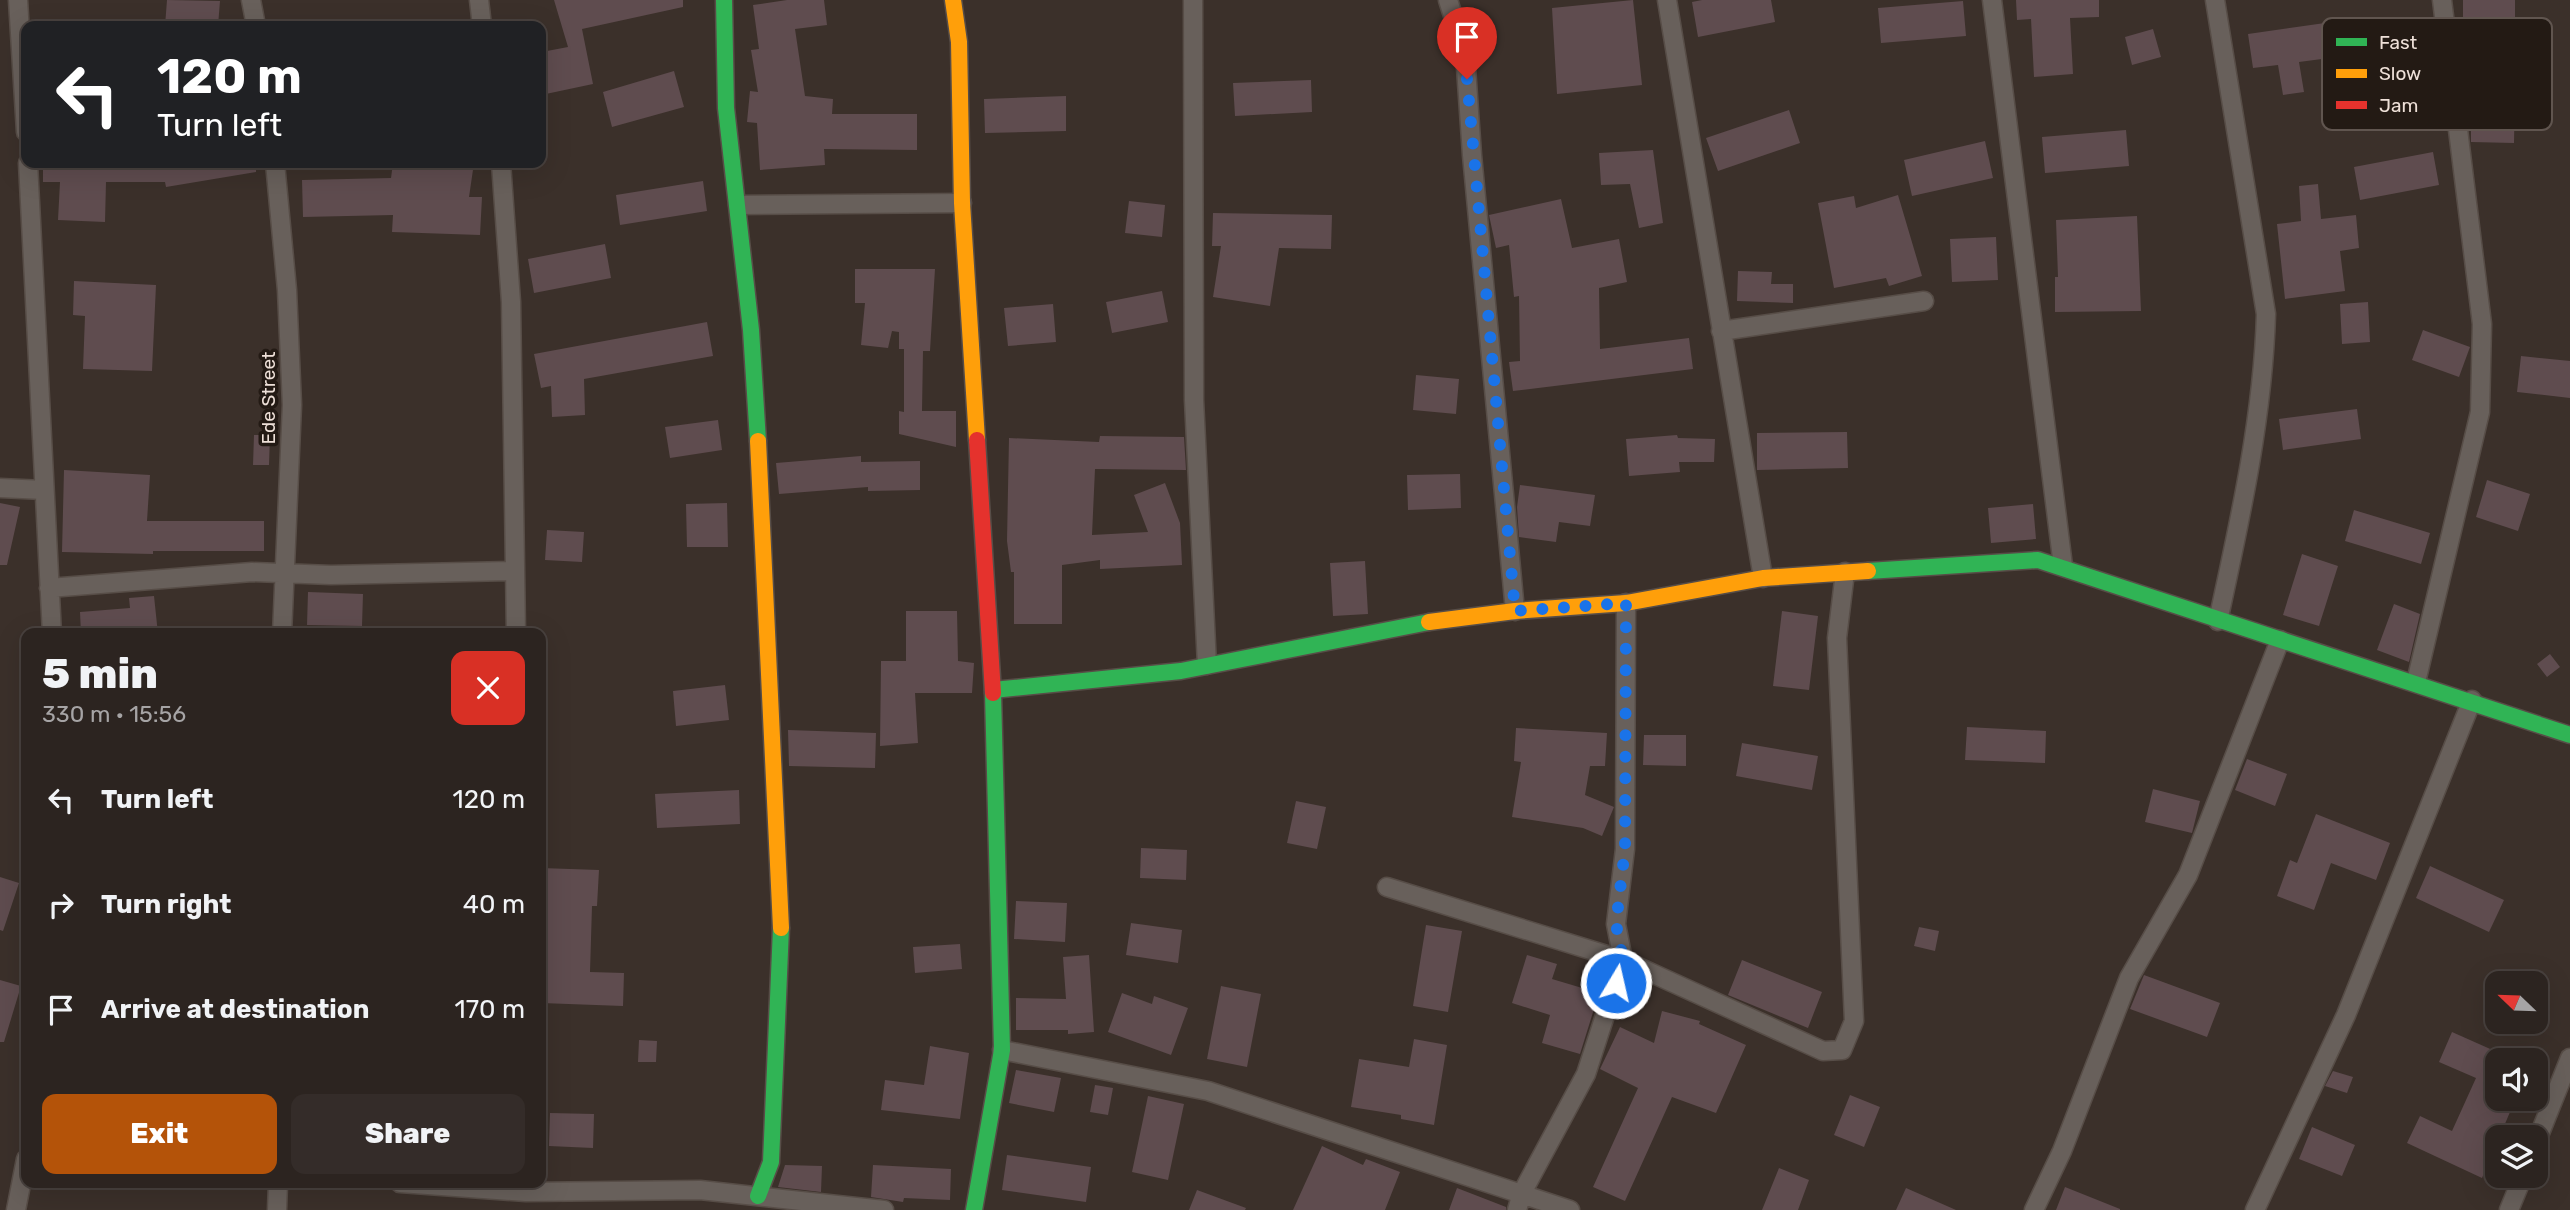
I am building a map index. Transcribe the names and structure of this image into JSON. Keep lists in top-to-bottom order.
{
  "streets": {
    "street": ["Ede Street"]
  },
  "legend": ["Fast", "Slow", "Jam"],
  "north": "top left",
  "page": {
    "turn": ["120 m", "Turn left"],
    "heading": ["5 min", "330 m · 15:56"],
    "list": [
      {
        "name": "Turn left",
        "value": "120 m"
      },
      {
        "name": "Turn right",
        "value": "40 m"
      },
      {
        "name": "Arrive at destination",
        "value": "170 m"
      }
    ],
    "buttons": ["Exit", "Share"]
  }
}
